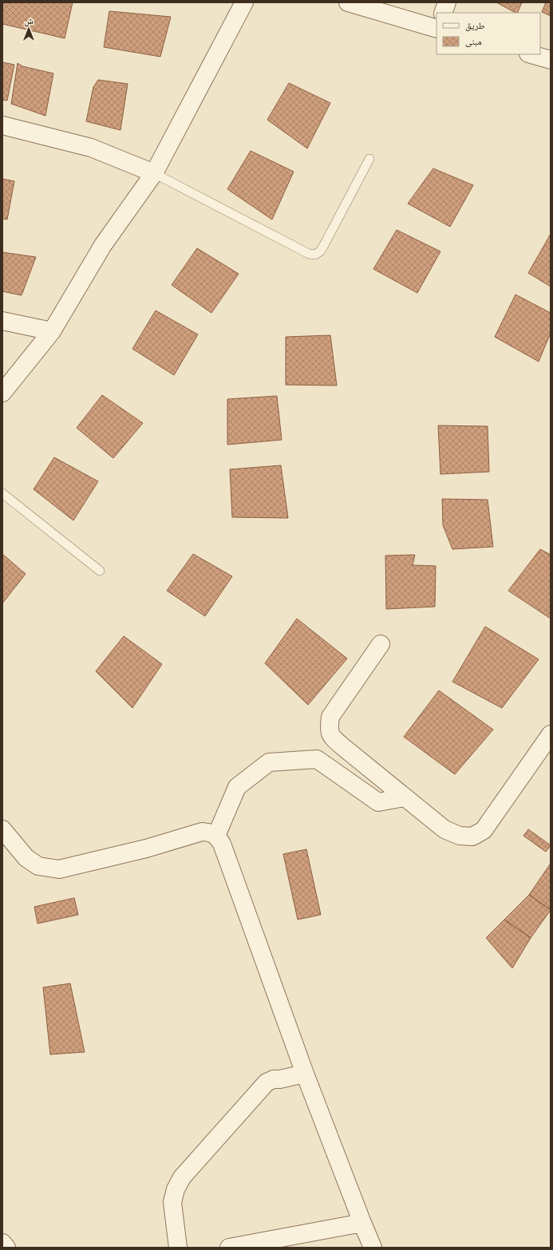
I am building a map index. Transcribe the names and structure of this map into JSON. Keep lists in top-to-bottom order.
{
  "legend": ["طريق", "مبنى"],
  "north": "top"
}
